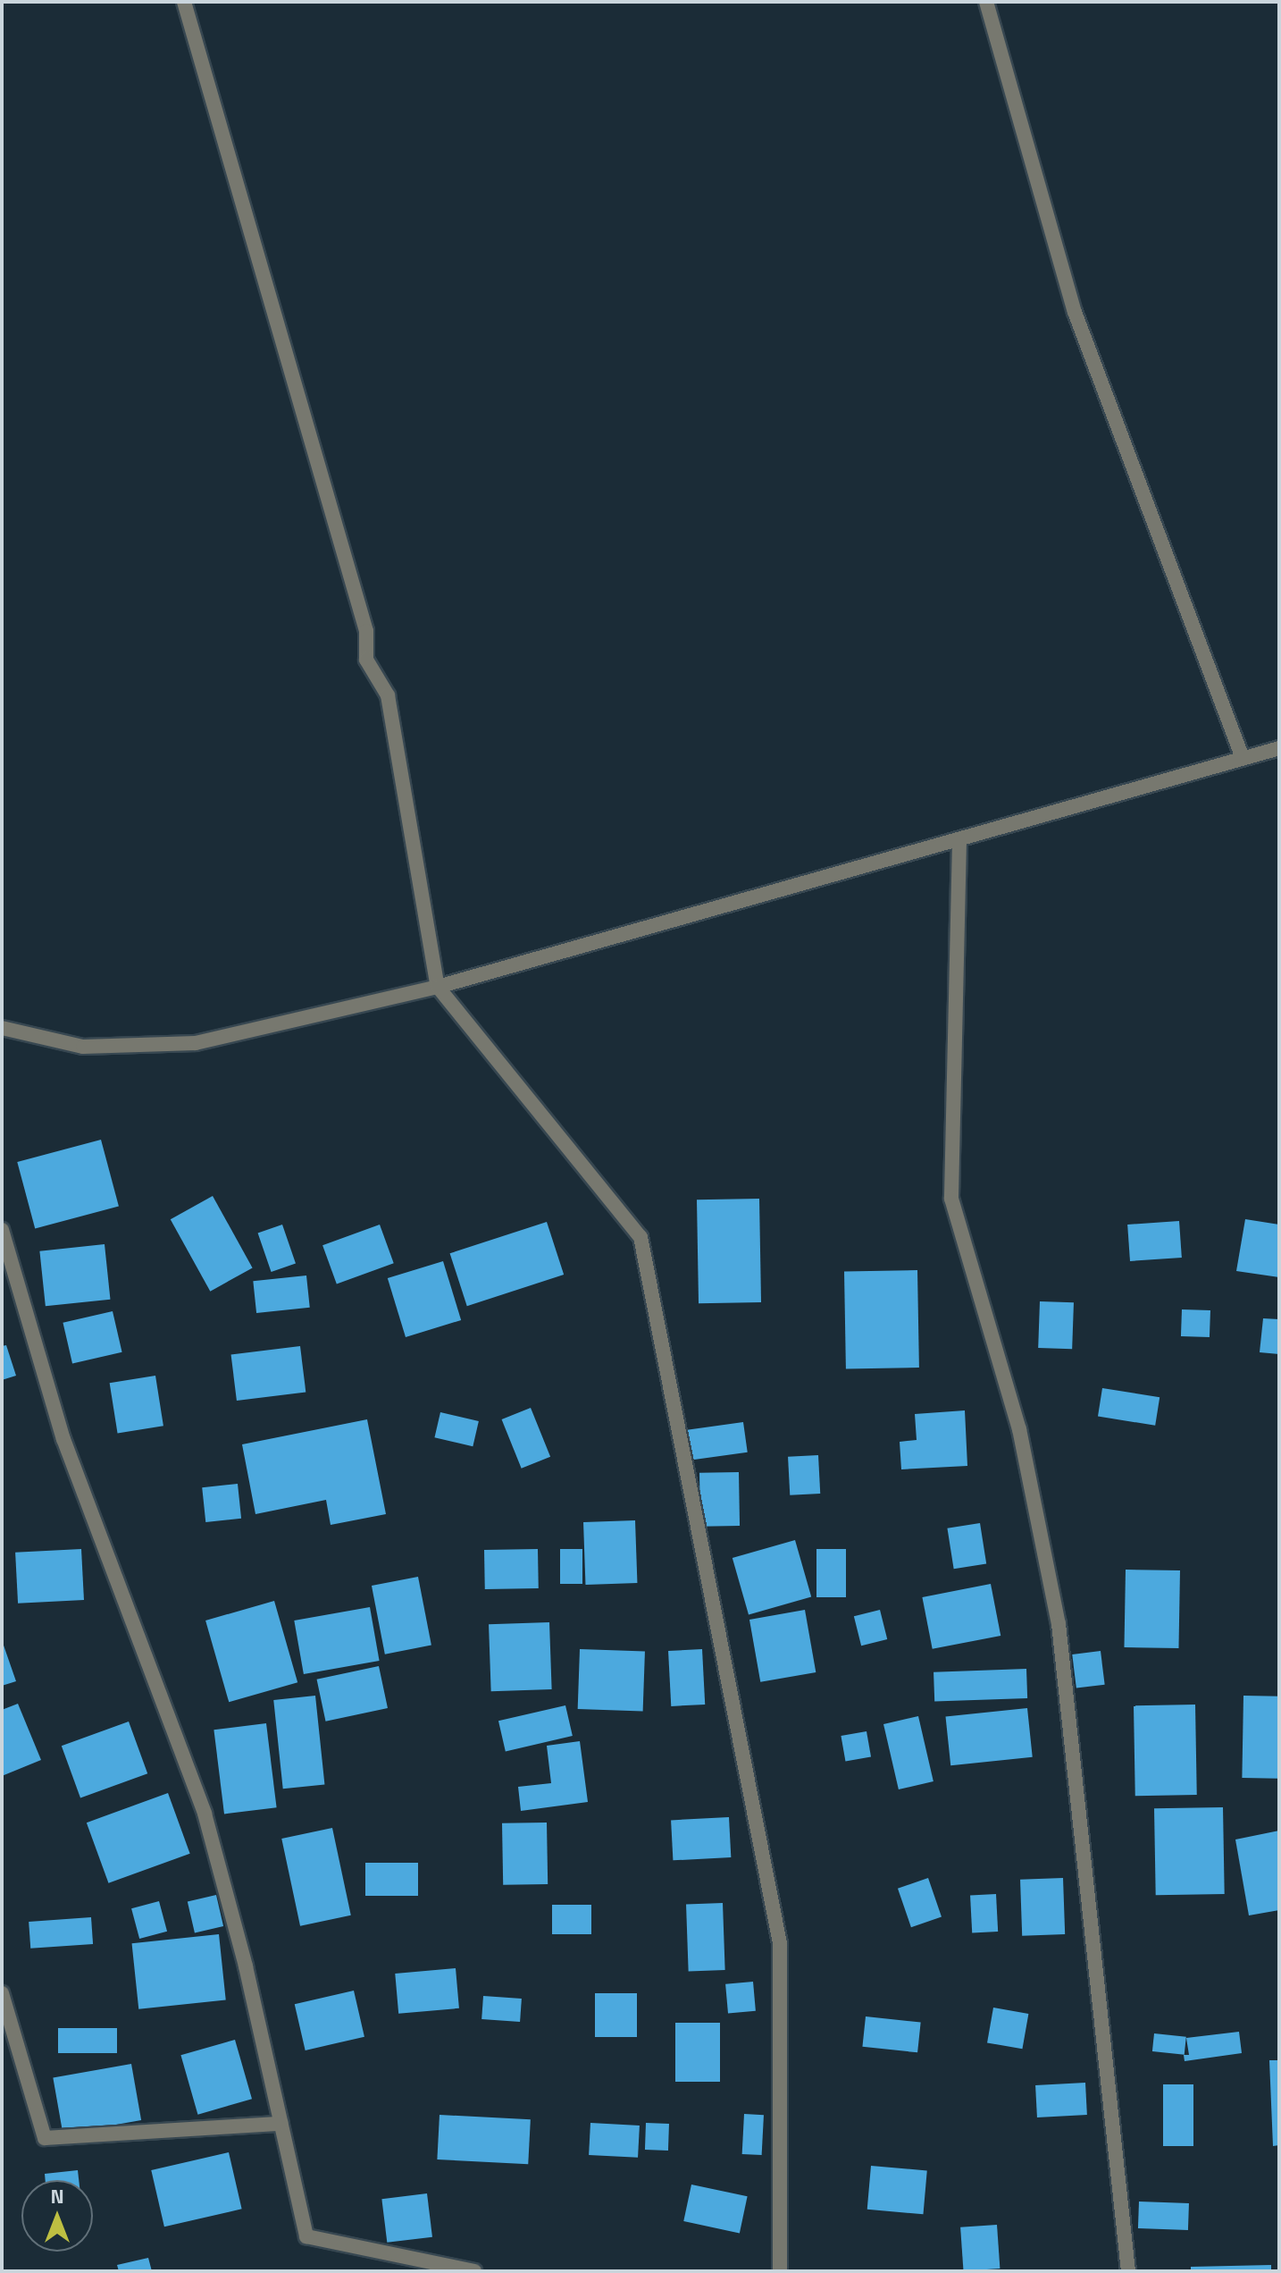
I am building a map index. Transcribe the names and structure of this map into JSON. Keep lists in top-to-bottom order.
{
  "north": "top"
}
